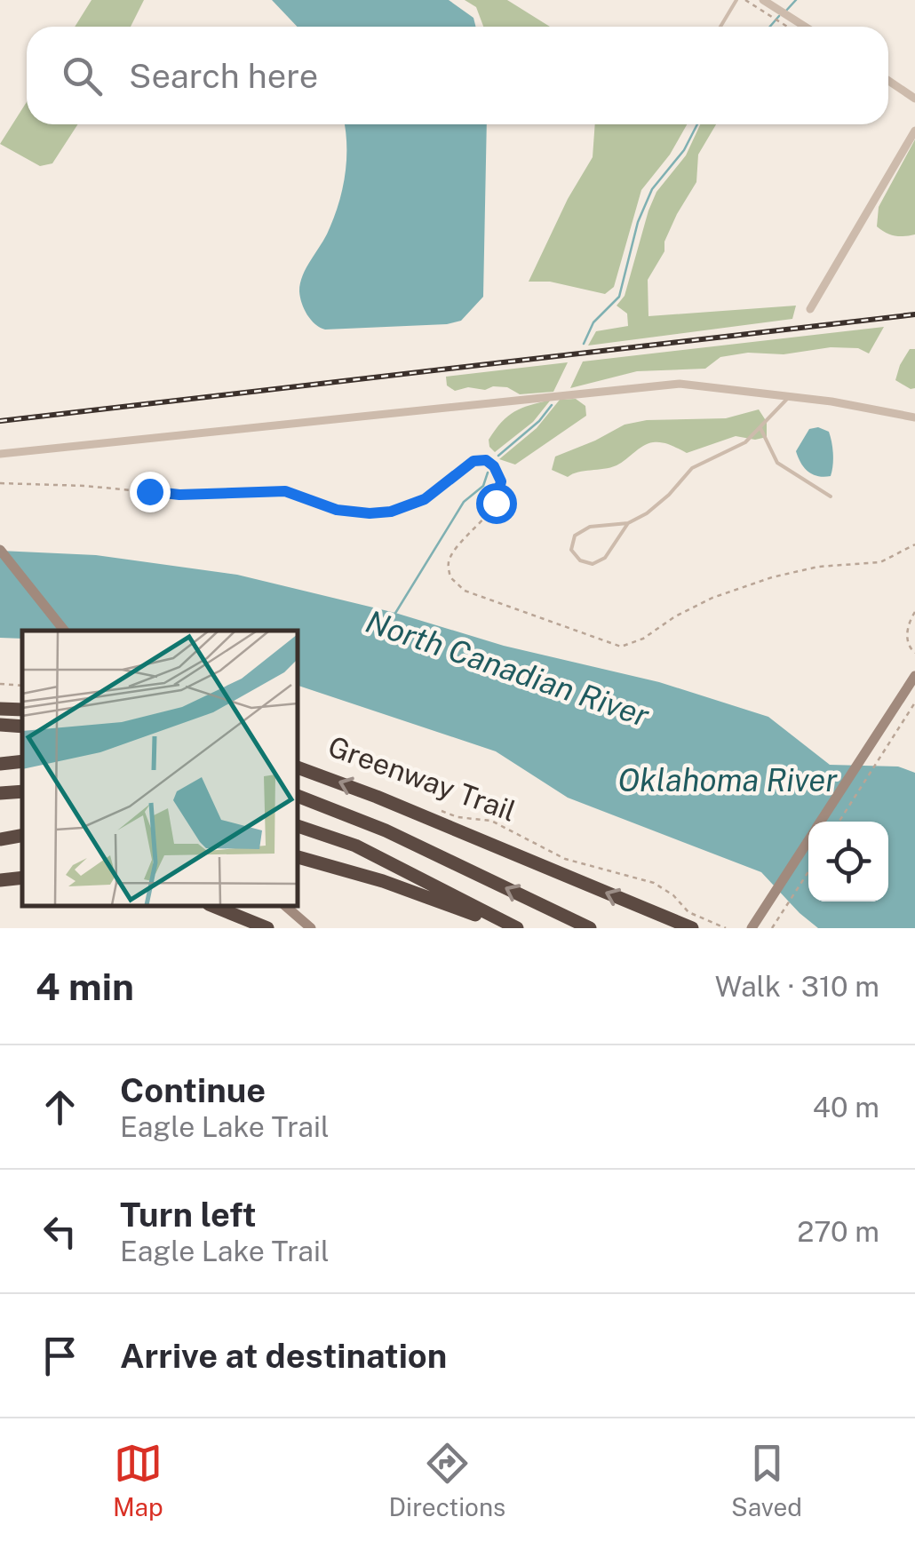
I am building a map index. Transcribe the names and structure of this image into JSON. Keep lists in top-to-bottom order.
{
  "streets": {
    "path": ["Greenway Trail"]
  },
  "water": ["North Canadian River", "Oklahoma River"],
  "page": {
    "search": "Search here",
    "heading": ["4 min", "Walk · 310 m"],
    "list": [
      ["Continue", "Eagle Lake Trail", "40 m"],
      ["Turn left", "Eagle Lake Trail", "270 m"],
      "Arrive at destination"
    ],
    "nav": ["Map", "Directions", "Saved"]
  }
}
